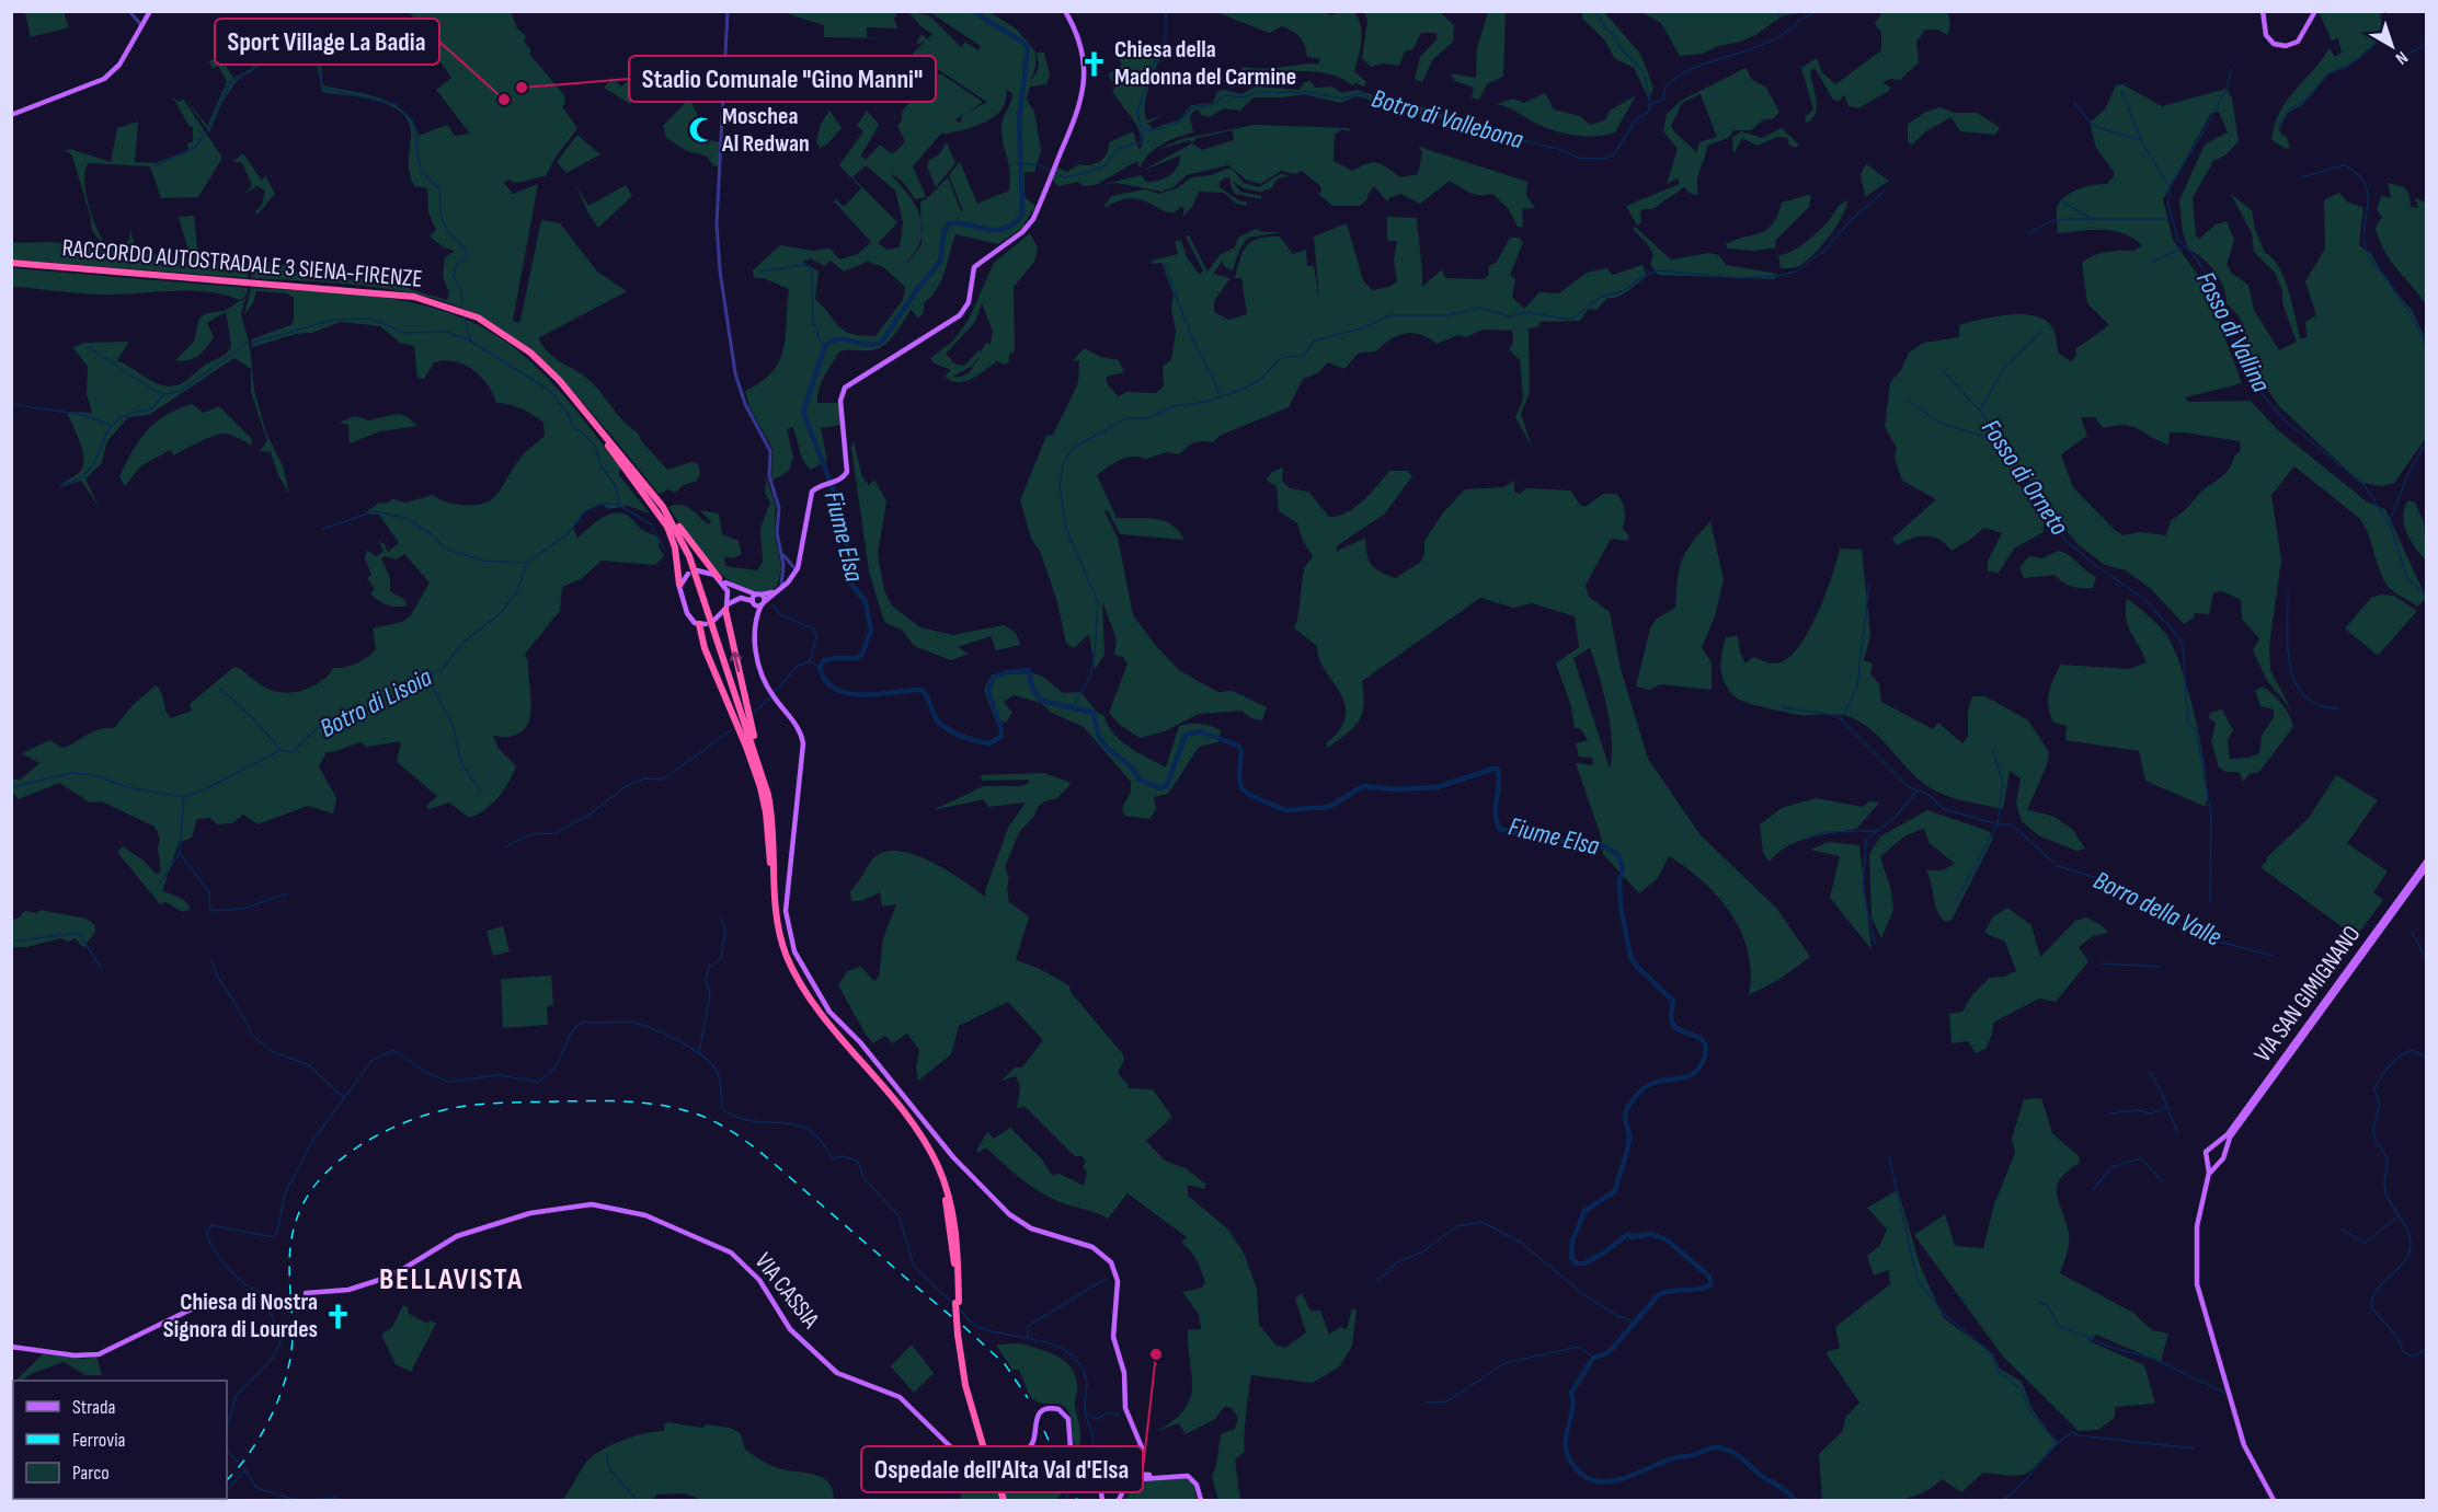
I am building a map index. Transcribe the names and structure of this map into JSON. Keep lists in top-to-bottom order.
{
  "streets": {
    "highway": ["RACCORDO AUTOSTRADALE 3 SIENA-FIRENZE"],
    "main road": ["VIA SAN GIMIGNANO", "VIA CASSIA"]
  },
  "districts": ["BELLAVISTA"],
  "water": [
    "Botro di Vallebona",
    "Fosso di Vallina",
    "Fosso di Orneto",
    "Fiume Elsa",
    "Botro di Lisoia",
    "Borro della Valle"
  ],
  "places": {
    "church": ["Chiesa della Madonna del Carmine", "Chiesa di Nostra Signora di Lourdes"],
    "other": ["Stadio Comunale \"Gino Manni\"", "Sport Village La Badia", "Ospedale dell'Alta Val d'Elsa"],
    "mosque": ["Moschea Al Redwan"]
  },
  "legend": ["Strada", "Ferrovia", "Parco"],
  "north": "bottom right"
}
